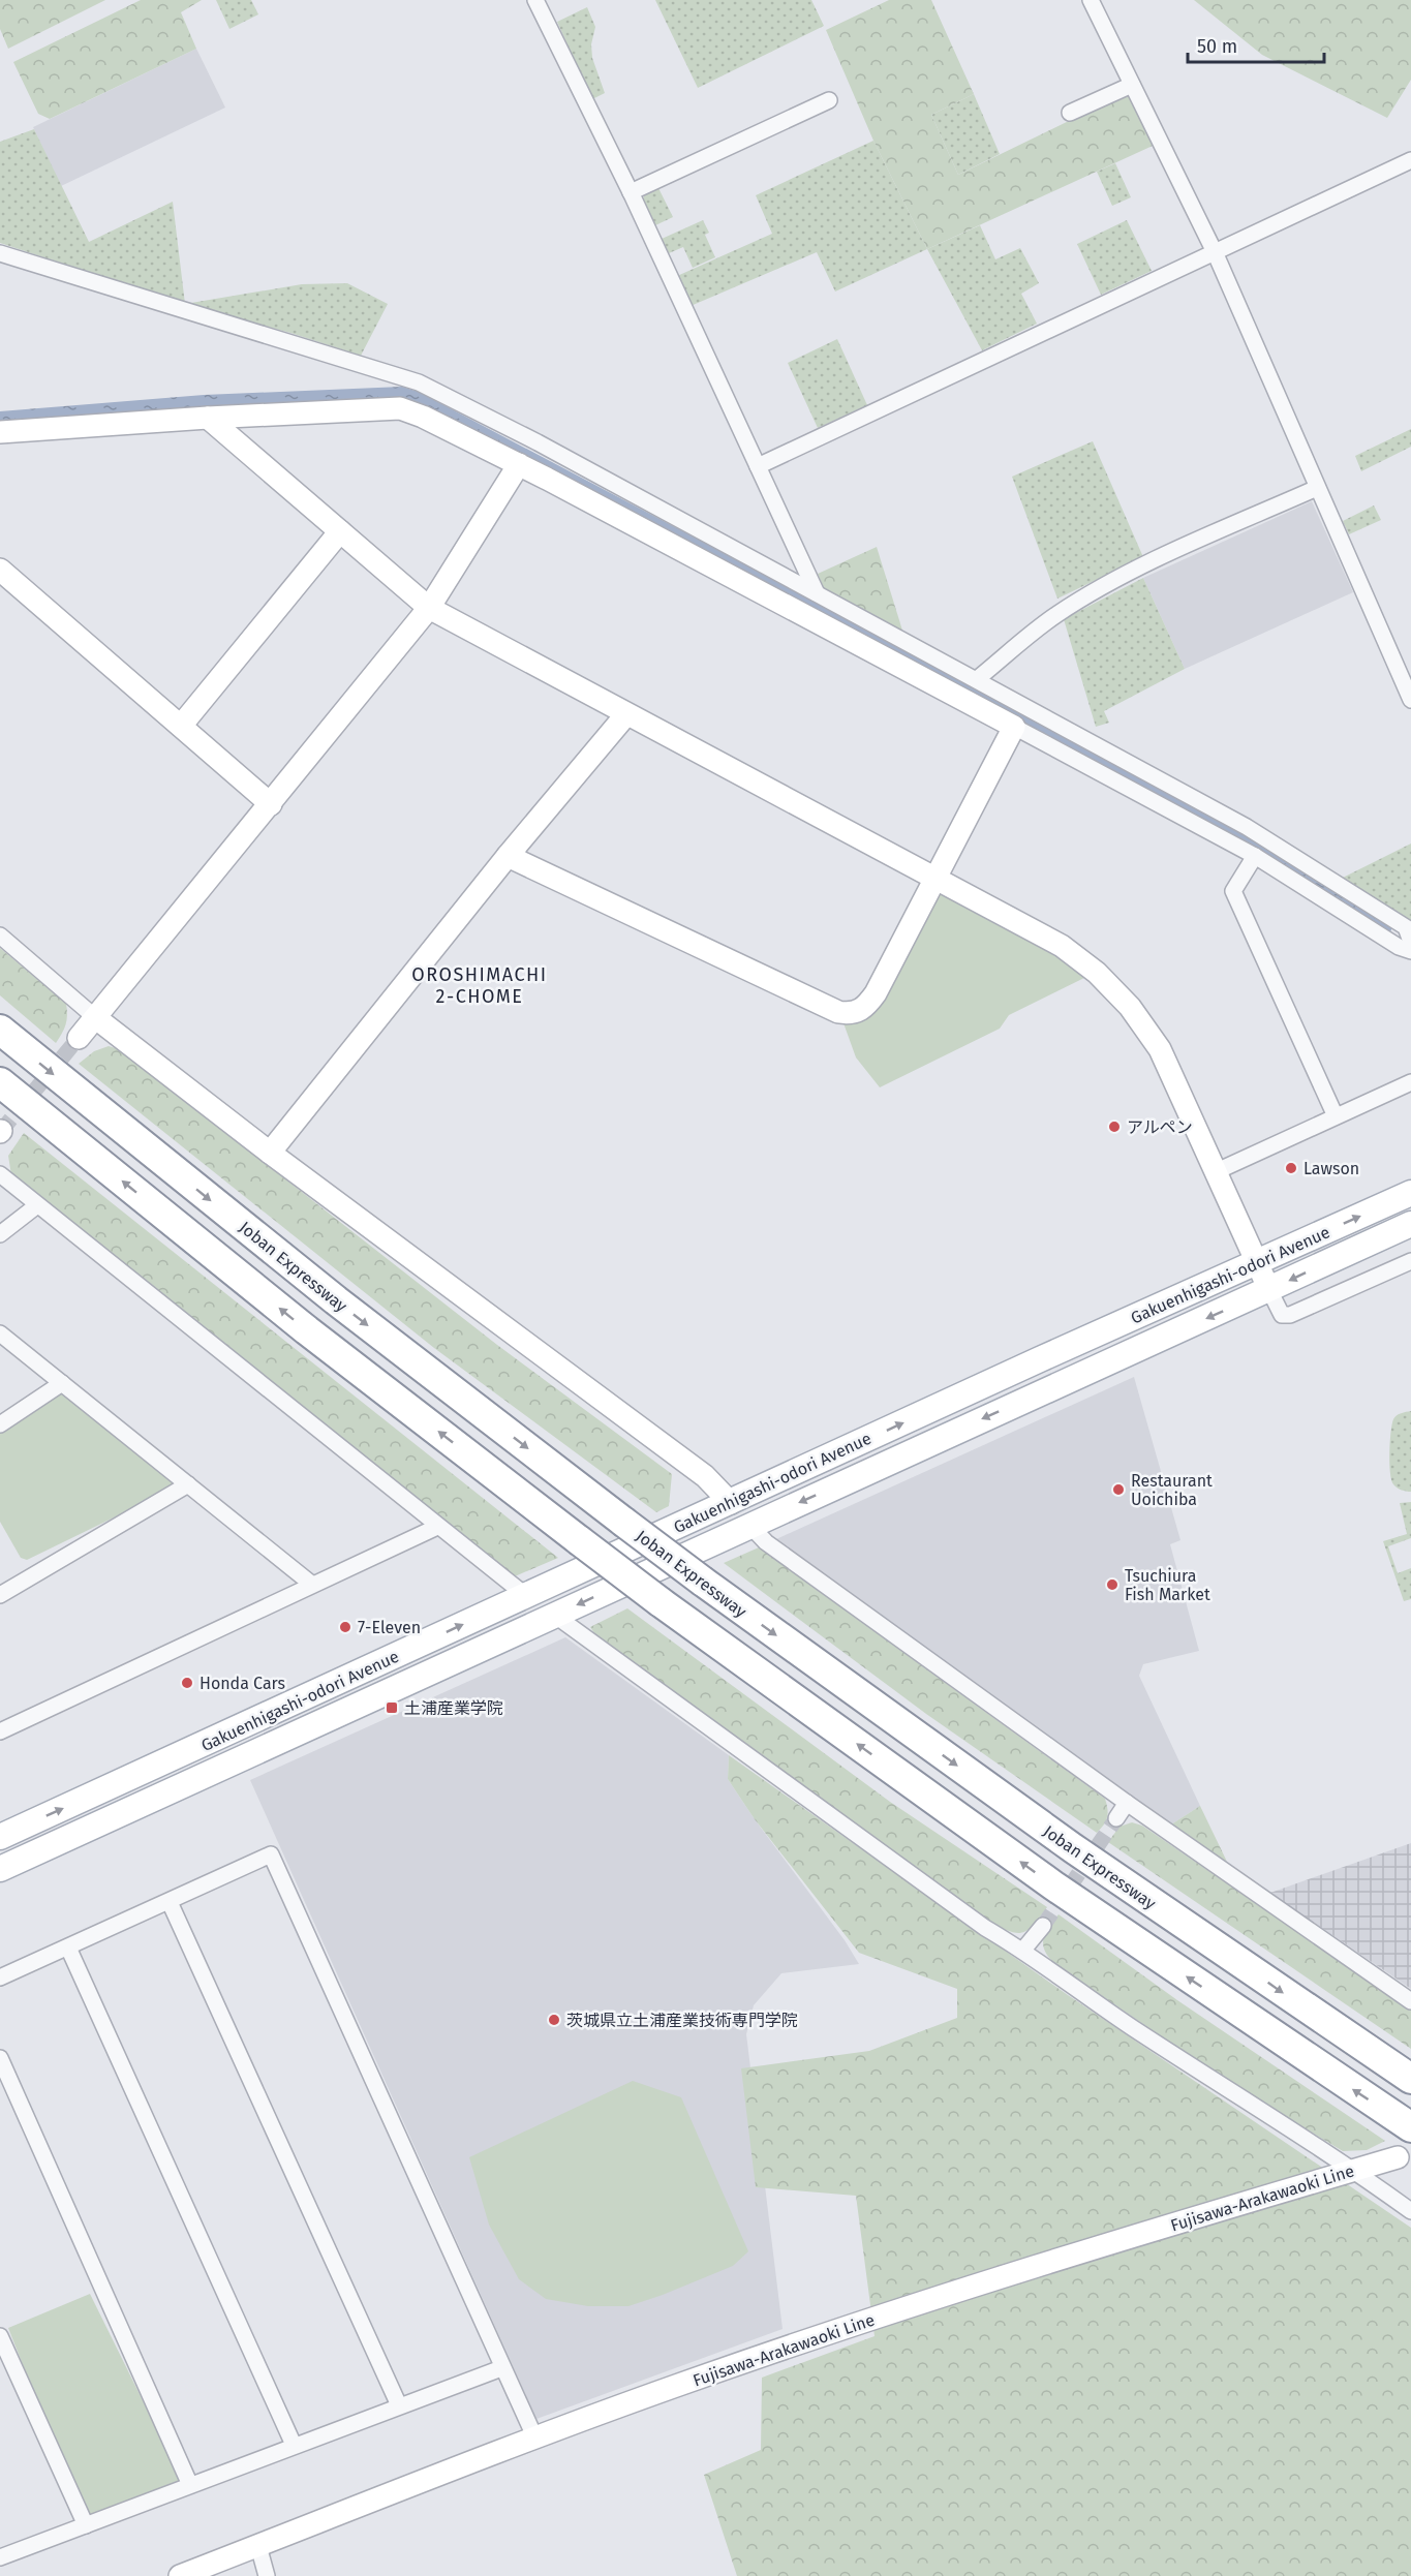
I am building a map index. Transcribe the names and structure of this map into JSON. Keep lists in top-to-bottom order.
{
  "streets": {
    "highway": ["Joban Expressway"],
    "main road": ["Gakuenhigashi-odori Avenue"],
    "street": ["Fujisawa-Arakawaoki Line"]
  },
  "districts": ["OROSHIMACHI 2-CHOME"],
  "places": {
    "other": [
      "アルペン",
      "Lawson",
      "Restaurant Uoichiba",
      "Tsuchiura Fish Market",
      "7-Eleven",
      "Honda Cars",
      "茨城県立土浦産業技術専門学院"
    ],
    "transit": ["土浦産業学院"]
  },
  "scale_bar": "50 m"
}
